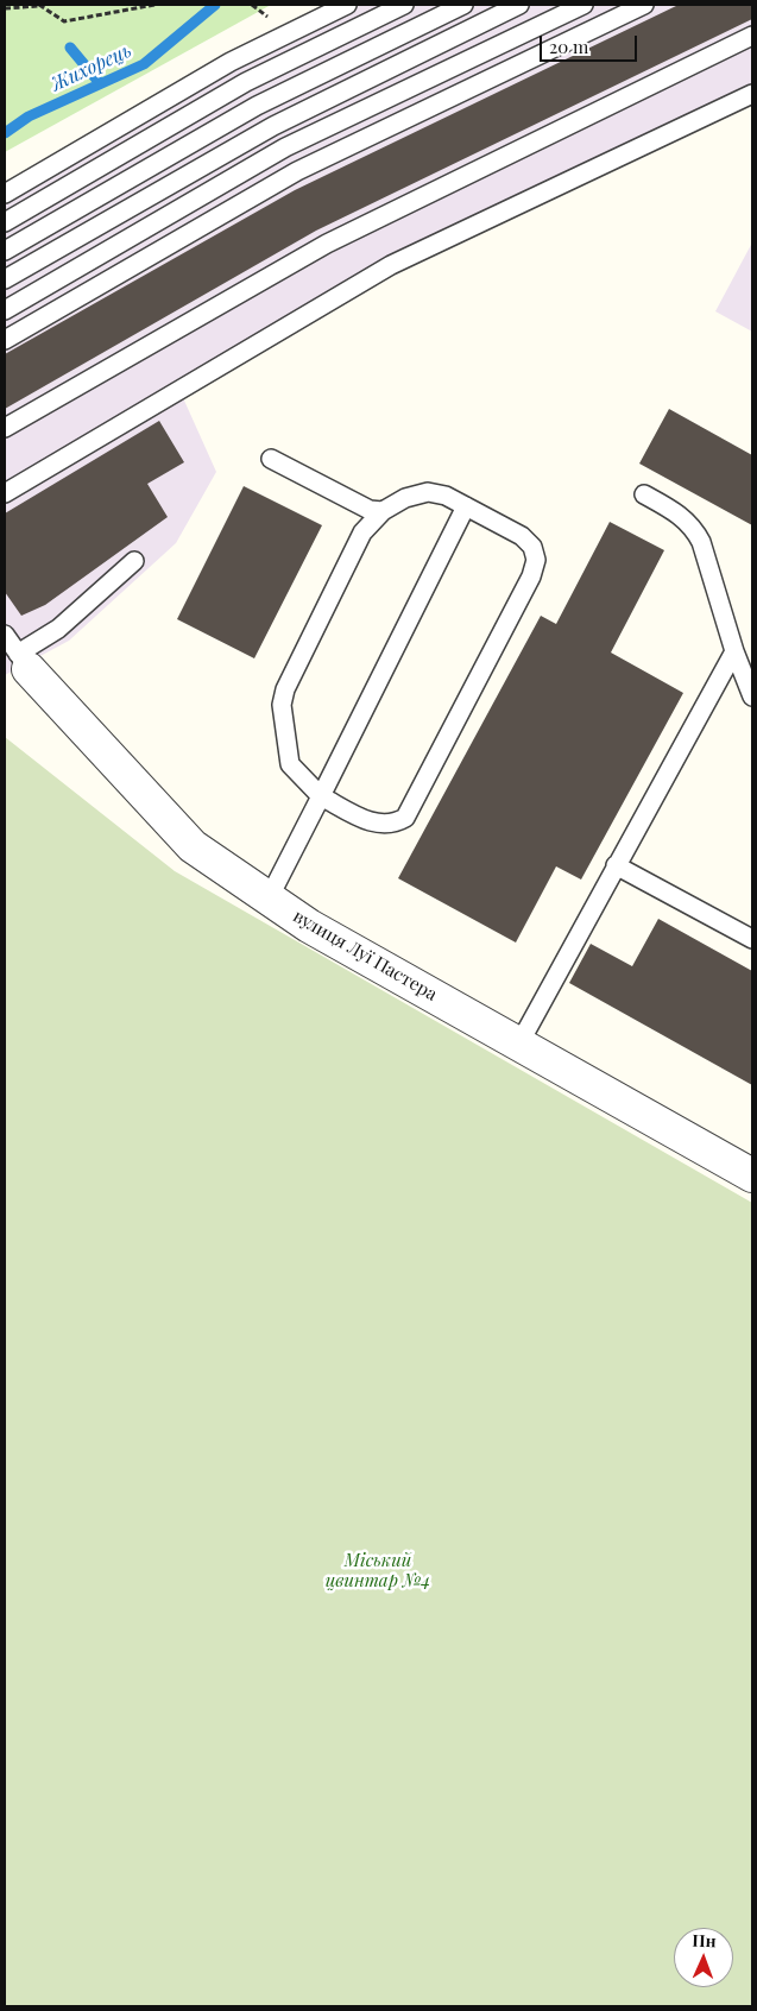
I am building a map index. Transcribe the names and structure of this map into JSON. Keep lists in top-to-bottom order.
{
  "streets": {
    "street": ["вулиця Луї Пастера"]
  },
  "water": ["Жихорець"],
  "parks": ["Міський цвинтар №4"],
  "scale_bar": "20 m",
  "north": "top"
}
